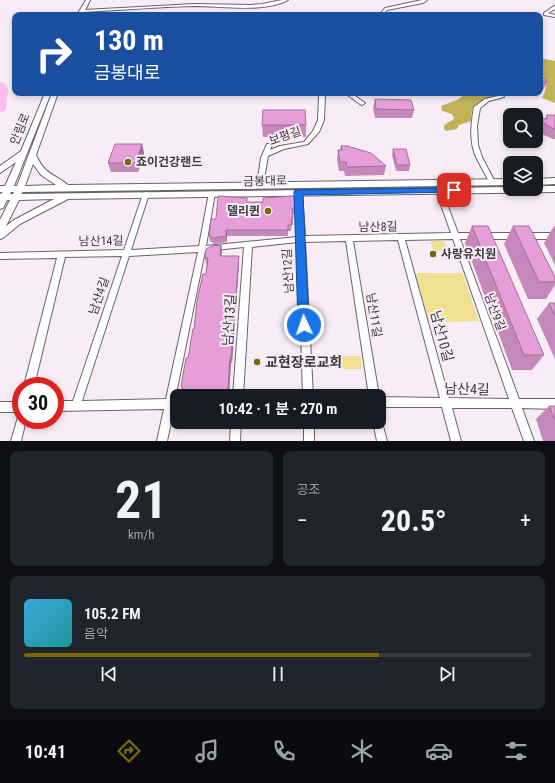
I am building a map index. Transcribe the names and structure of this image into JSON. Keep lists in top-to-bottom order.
{
  "streets": {
    "street": [
      "안림로",
      "보평길",
      "금봉대로",
      "남산8길",
      "남산14길",
      "남산12길",
      "남산4길",
      "남산9길",
      "남산11길",
      "남산13길",
      "남산10길"
    ]
  },
  "crossings": [
    ["안림로", "금봉대로"],
    ["금봉대로", "남산12길"],
    ["금봉대로", "남산4길"],
    ["금봉대로", "남산9길"],
    ["남산8길", "남산14길"],
    ["남산8길", "남산12길"],
    ["남산8길", "남산9길"],
    ["남산8길", "남산11길"],
    ["남산8길", "남산13길"],
    ["남산8길", "남산10길"],
    ["남산14길", "남산4길"],
    ["남산4길", "남산9길"],
    ["남산4길", "남산10길"]
  ],
  "places": [
    "죠이건강랜드",
    "델리퀸",
    "사랑유치원",
    "교현장로교회"
  ],
  "page": {
    "turn": ["130 m", "금봉대로"],
    "limit": "30",
    "trip": "10:42 · 1 분 · 270 m",
    "tile": [
      ["21", "km/h"],
      "공조"
    ],
    "heat": ["−", "20.5°", "+"],
    "song": ["105.2 FM", "음악"],
    "tabs": "10:41"
  }
}
